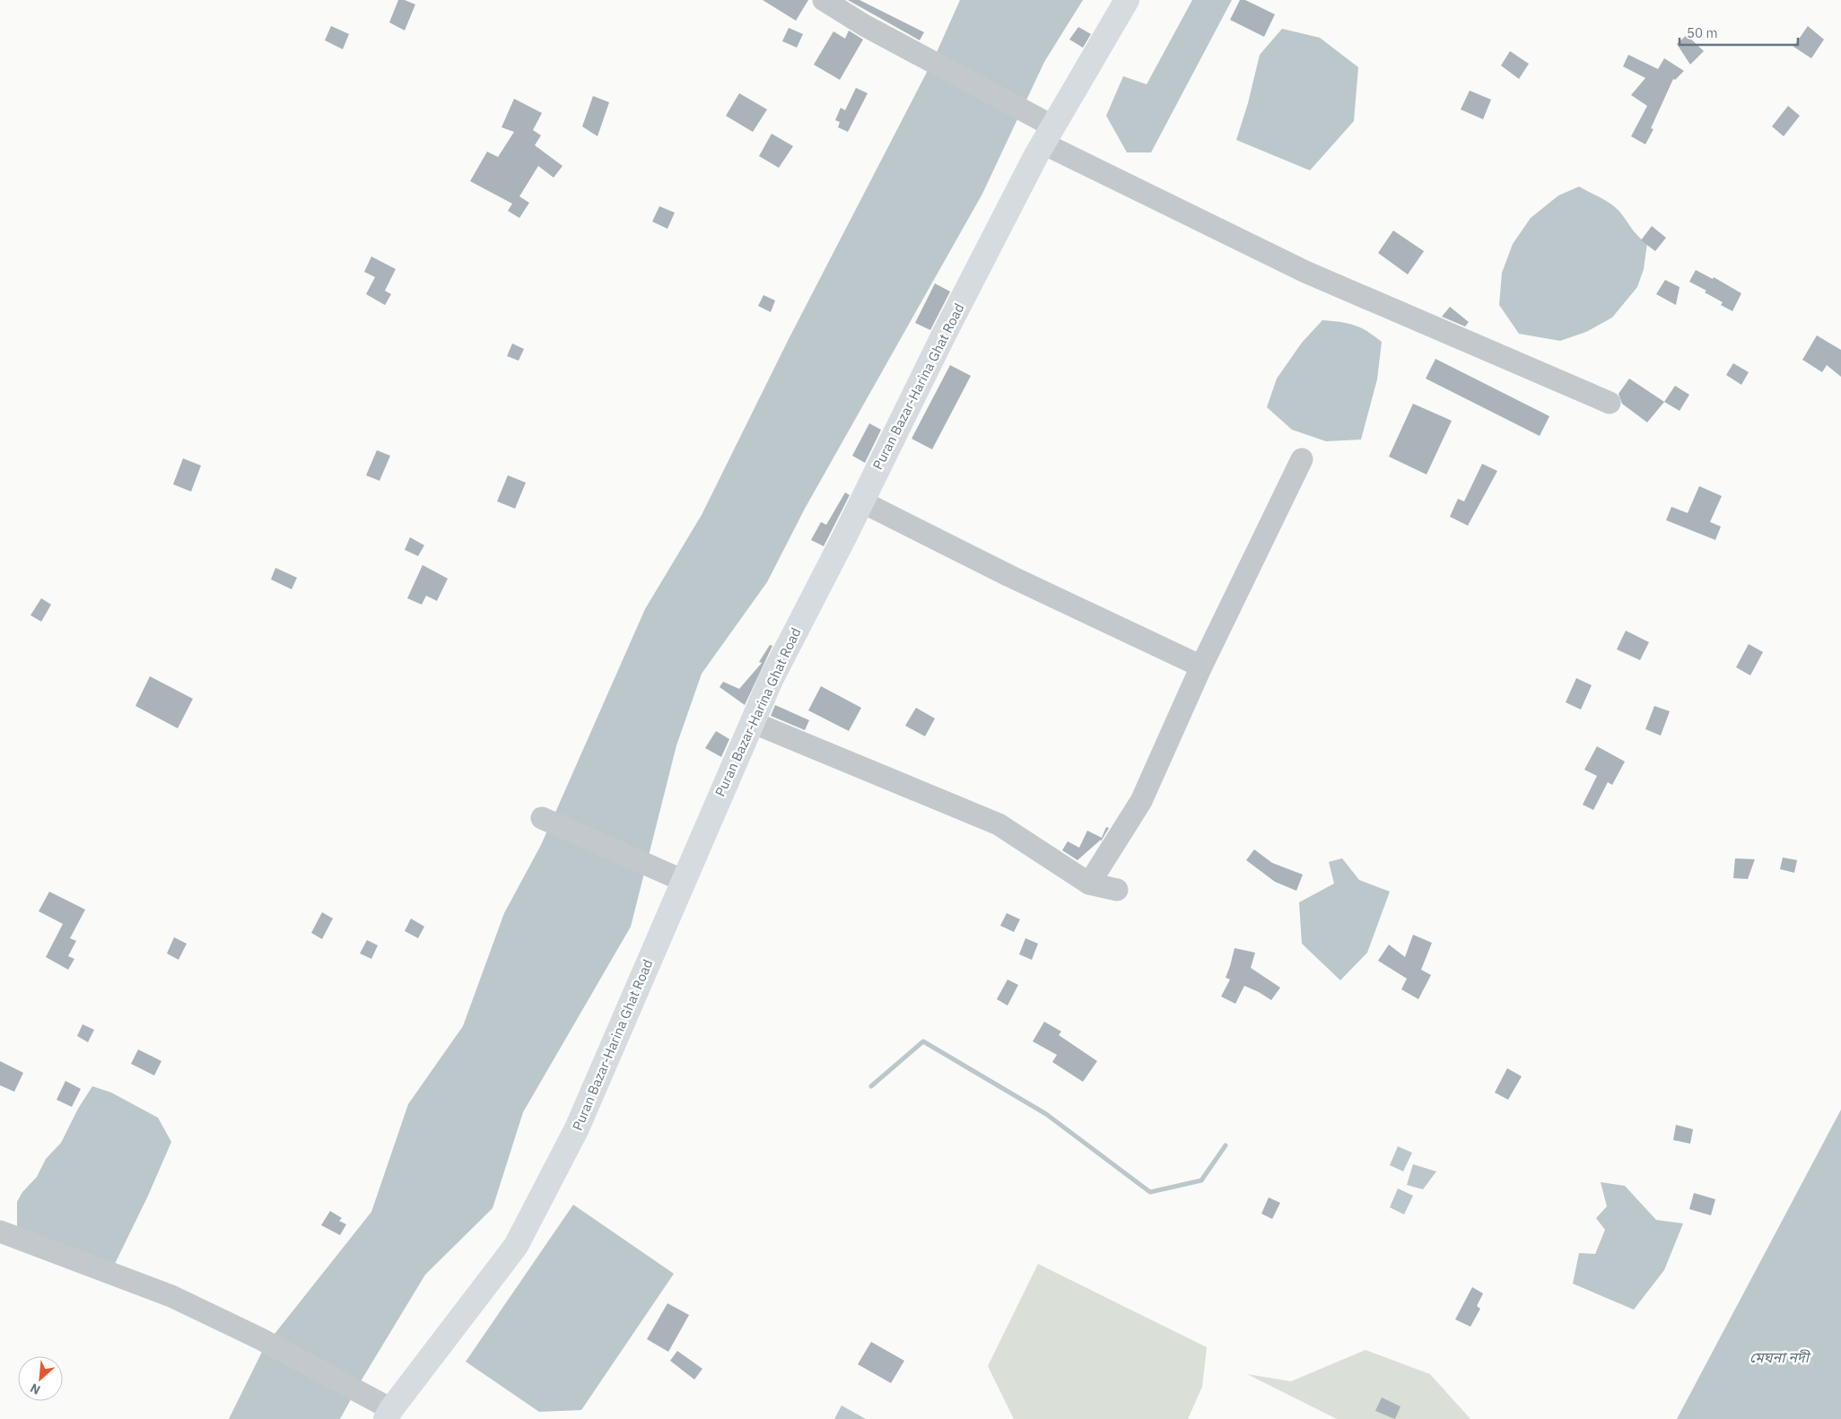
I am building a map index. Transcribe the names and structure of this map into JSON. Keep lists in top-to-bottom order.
{
  "streets": {
    "main road": ["Puran Bazar-Harina Ghat Road"]
  },
  "water": ["মেঘনা নদী"],
  "scale_bar": "50 m",
  "north": "bottom left"
}
